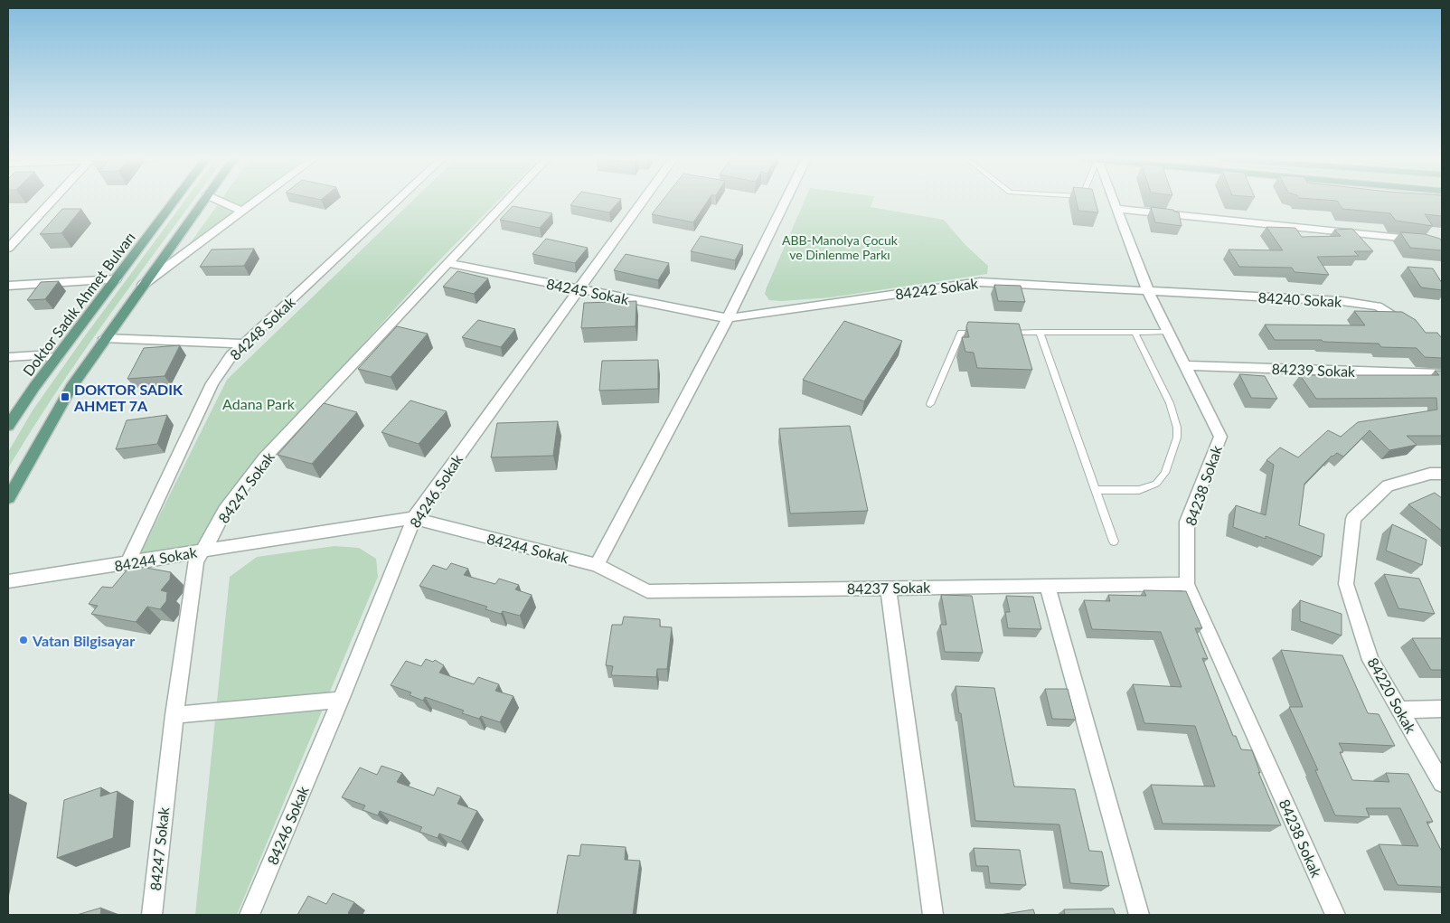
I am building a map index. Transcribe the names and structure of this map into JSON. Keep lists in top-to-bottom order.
{
  "streets": {
    "main road": ["Doktor Sadık Ahmet Bulvarı"],
    "street": [
      "84242 Sokak",
      "84245 Sokak",
      "84240 Sokak",
      "84248 Sokak",
      "84239 Sokak",
      "84238 Sokak",
      "84247 Sokak",
      "84246 Sokak",
      "84244 Sokak",
      "84237 Sokak",
      "84220 Sokak"
    ]
  },
  "crossings": [
    ["84242 Sokak", "84245 Sokak"],
    ["84242 Sokak", "84240 Sokak"],
    ["84242 Sokak", "84238 Sokak"],
    ["84245 Sokak", "84247 Sokak"],
    ["84245 Sokak", "84246 Sokak"],
    ["84240 Sokak", "84238 Sokak"],
    ["84248 Sokak", "84244 Sokak"],
    ["84239 Sokak", "84238 Sokak"],
    ["84238 Sokak", "84237 Sokak"],
    ["84247 Sokak", "84244 Sokak"],
    ["84246 Sokak", "84244 Sokak"],
    ["84244 Sokak", "84237 Sokak"]
  ],
  "parks": ["ABB-Manolya Çocuk ve Dinlenme Parkı", "Adana Park"],
  "places": {
    "transit": ["DOKTOR SADIK AHMET 7A"],
    "other": ["Vatan Bilgisayar"]
  }
}
